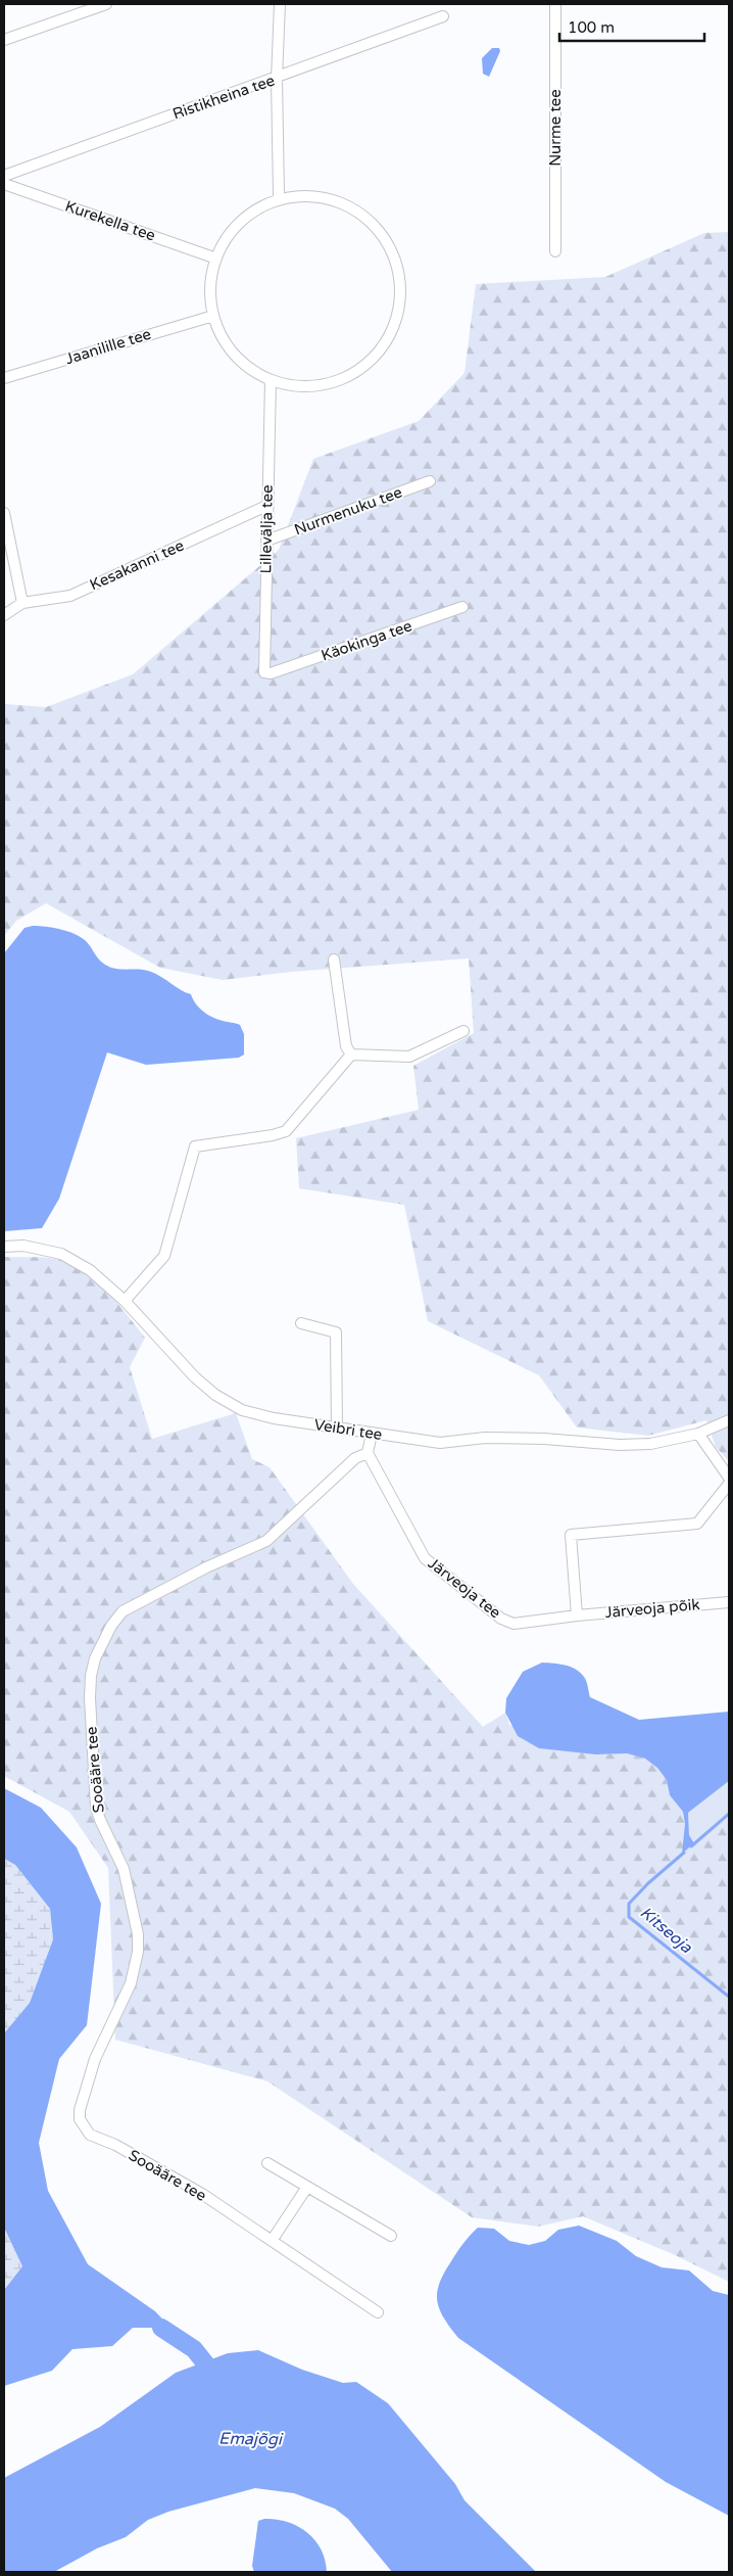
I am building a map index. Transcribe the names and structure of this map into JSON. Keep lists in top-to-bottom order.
{
  "streets": {
    "street": [
      "Ristikheina tee",
      "Nurme tee",
      "Kurekella tee",
      "Jaanilille tee",
      "Nurmenuku tee",
      "Lillevälja tee",
      "Kesakanni tee",
      "Käokinga tee",
      "Veibri tee",
      "Järveoja tee",
      "Järveoja põik",
      "Sooääre tee"
    ]
  },
  "crossings": [
    ["Nurmenuku tee", "Lillevälja tee"],
    ["Lillevälja tee", "Kesakanni tee"],
    ["Lillevälja tee", "Käokinga tee"],
    ["Järveoja tee", "Järveoja põik"],
    ["Järveoja tee", "Sooääre tee"]
  ],
  "water": ["Kitseoja", "Emajõgi"],
  "scale_bar": "100 m"
}
